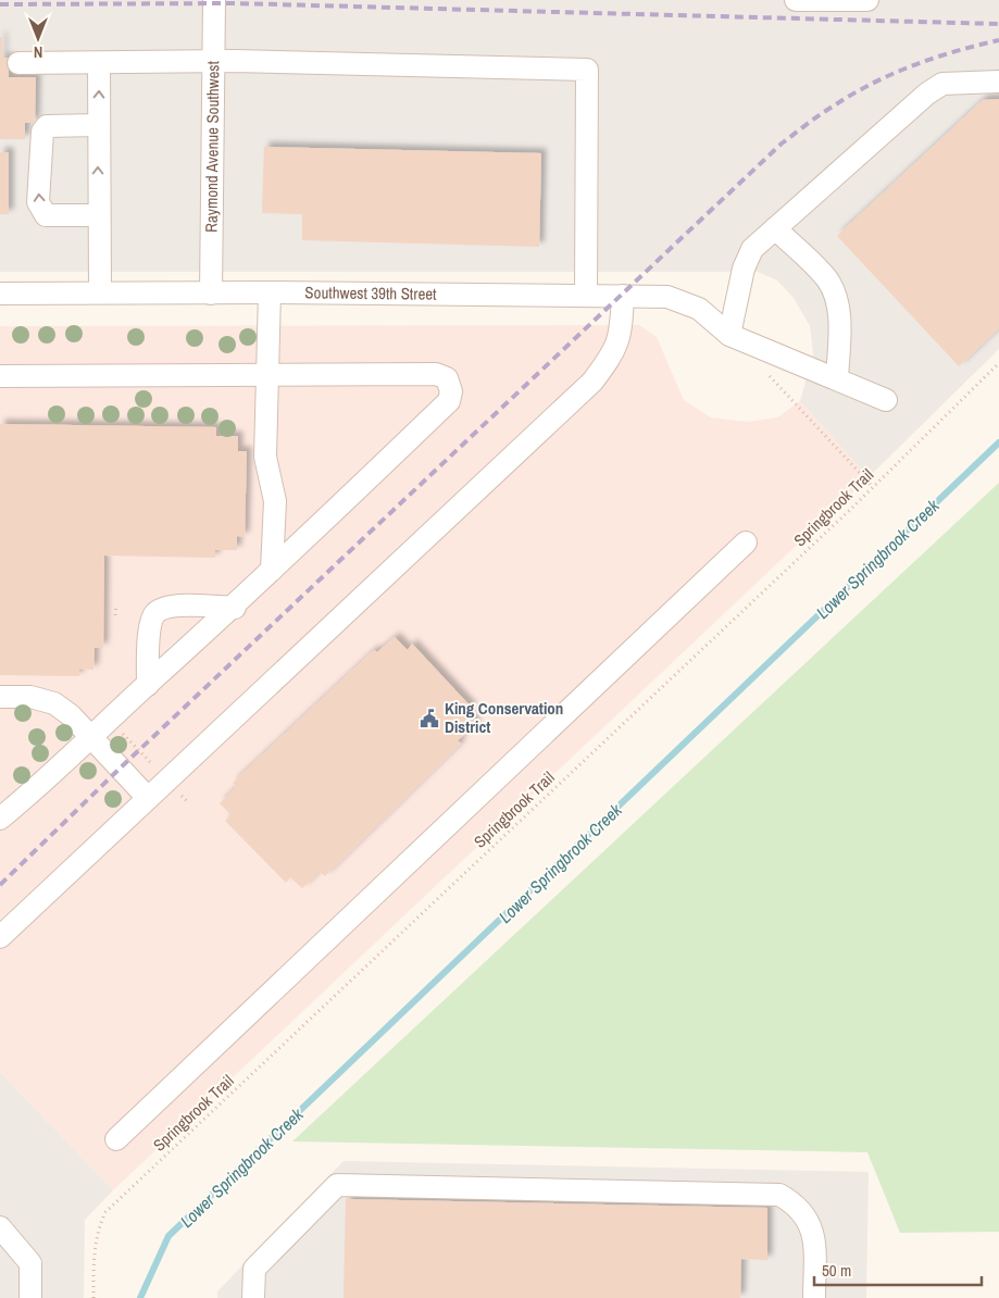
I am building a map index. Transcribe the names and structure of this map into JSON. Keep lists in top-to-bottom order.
{
  "streets": {
    "street": ["Raymond Avenue Southwest", "Southwest 39th Street"],
    "path": ["Springbrook Trail"]
  },
  "crossings": [
    ["Raymond Avenue Southwest", "Southwest 39th Street"]
  ],
  "water": ["Lower Springbrook Creek"],
  "places": {
    "public building": ["King Conservation District"]
  },
  "scale_bar": "50 m",
  "north": "bottom"
}
